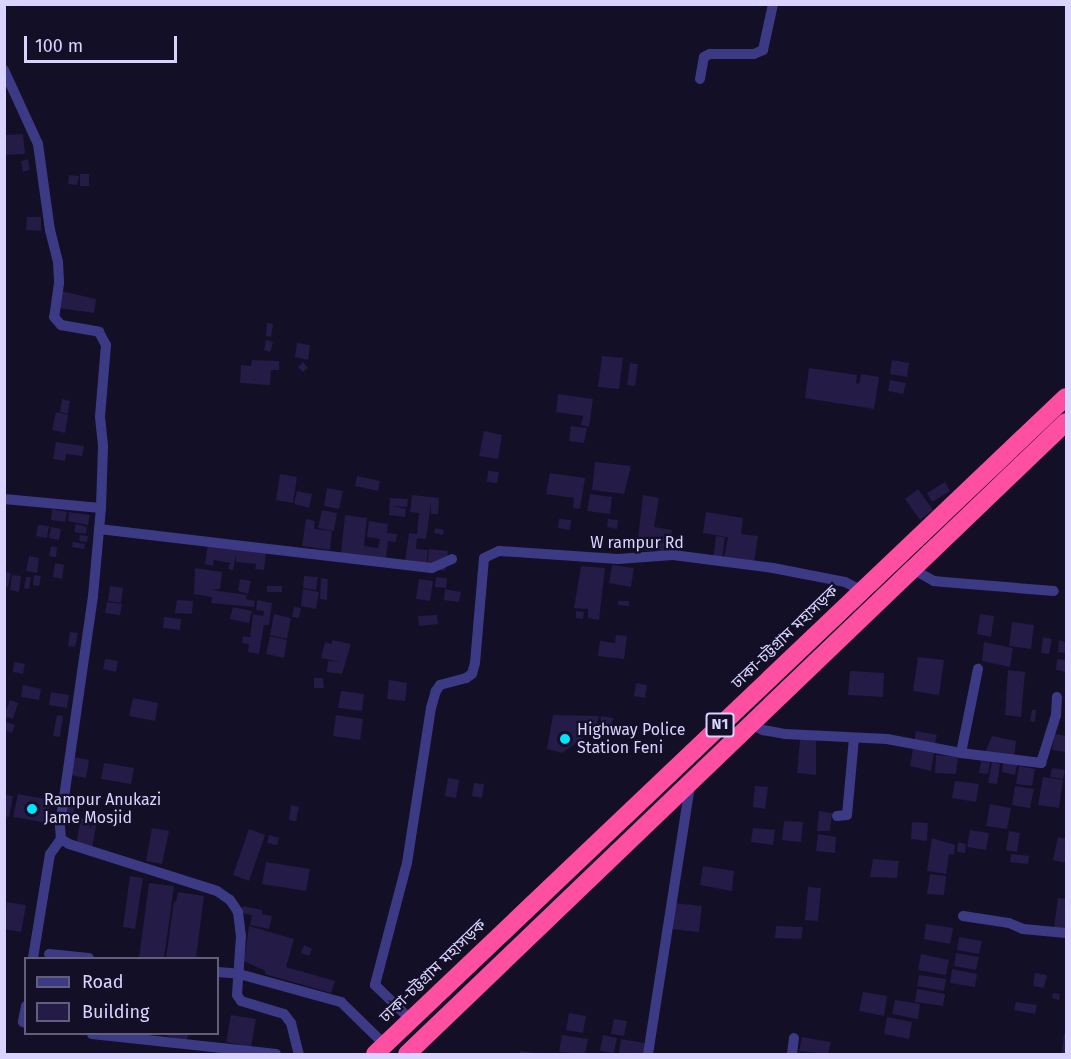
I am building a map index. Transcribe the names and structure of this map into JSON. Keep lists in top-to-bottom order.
{
  "streets": {
    "highway": ["ঢাকা-চট্টগ্রাম মহাসড়ক", "N1"],
    "street": ["W rampur Rd"]
  },
  "crossings": [
    ["W rampur Rd", "ঢাকা-চট্টগ্রাম মহাসড়ক"]
  ],
  "places": ["Highway Police Station Feni", "Rampur Anukazi Jame Mosjid"],
  "legend": ["Road", "Building"],
  "scale_bar": "100 m"
}
